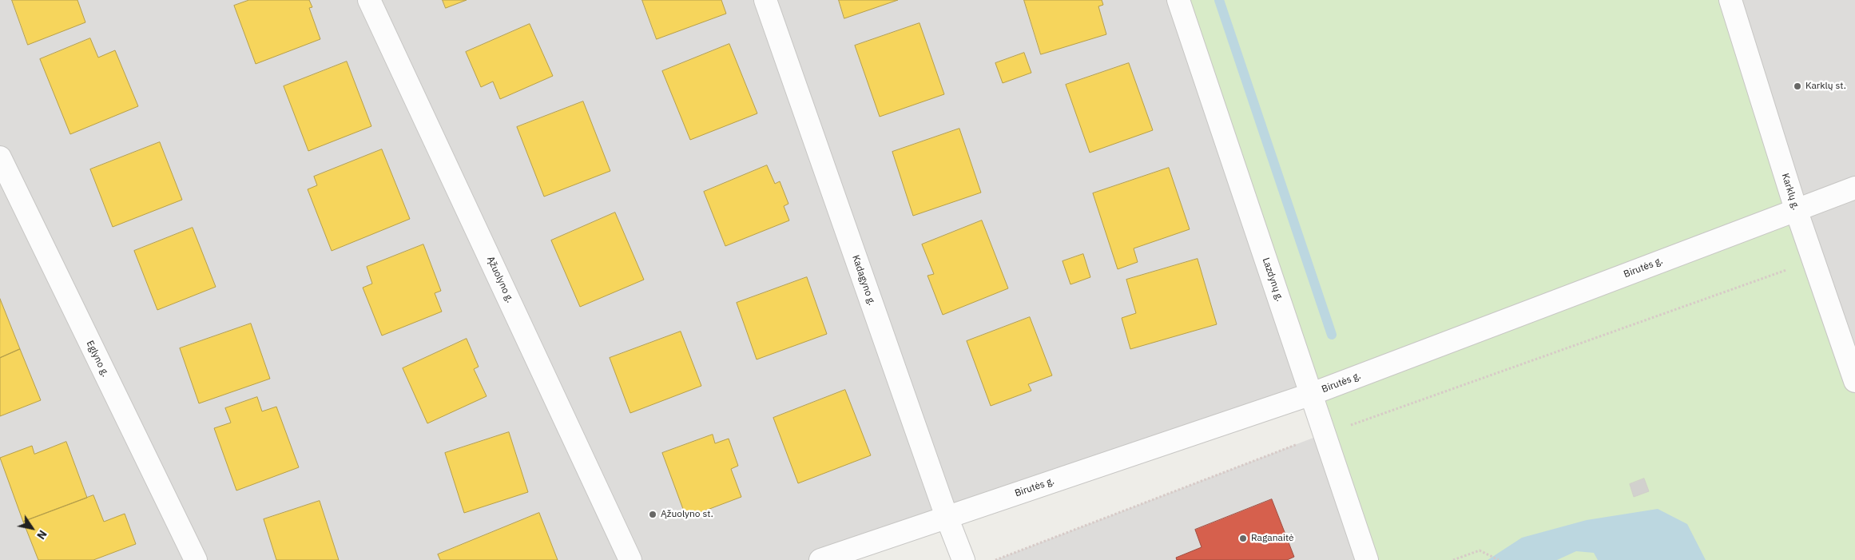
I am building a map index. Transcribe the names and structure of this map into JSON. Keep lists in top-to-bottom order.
{
  "streets": {
    "street": [
      "Karklų g.",
      "Birutės g.",
      "Ąžuolyno g.",
      "Lazdynų g.",
      "Kadagyno g.",
      "Eglyno g."
    ]
  },
  "crossings": [
    ["Karklų g.", "Birutės g."],
    ["Birutės g.", "Lazdynų g."],
    ["Birutės g.", "Kadagyno g."]
  ],
  "places": ["Karklų st.", "Ąžuolyno st.", "Raganaitė"],
  "north": "bottom right"
}
